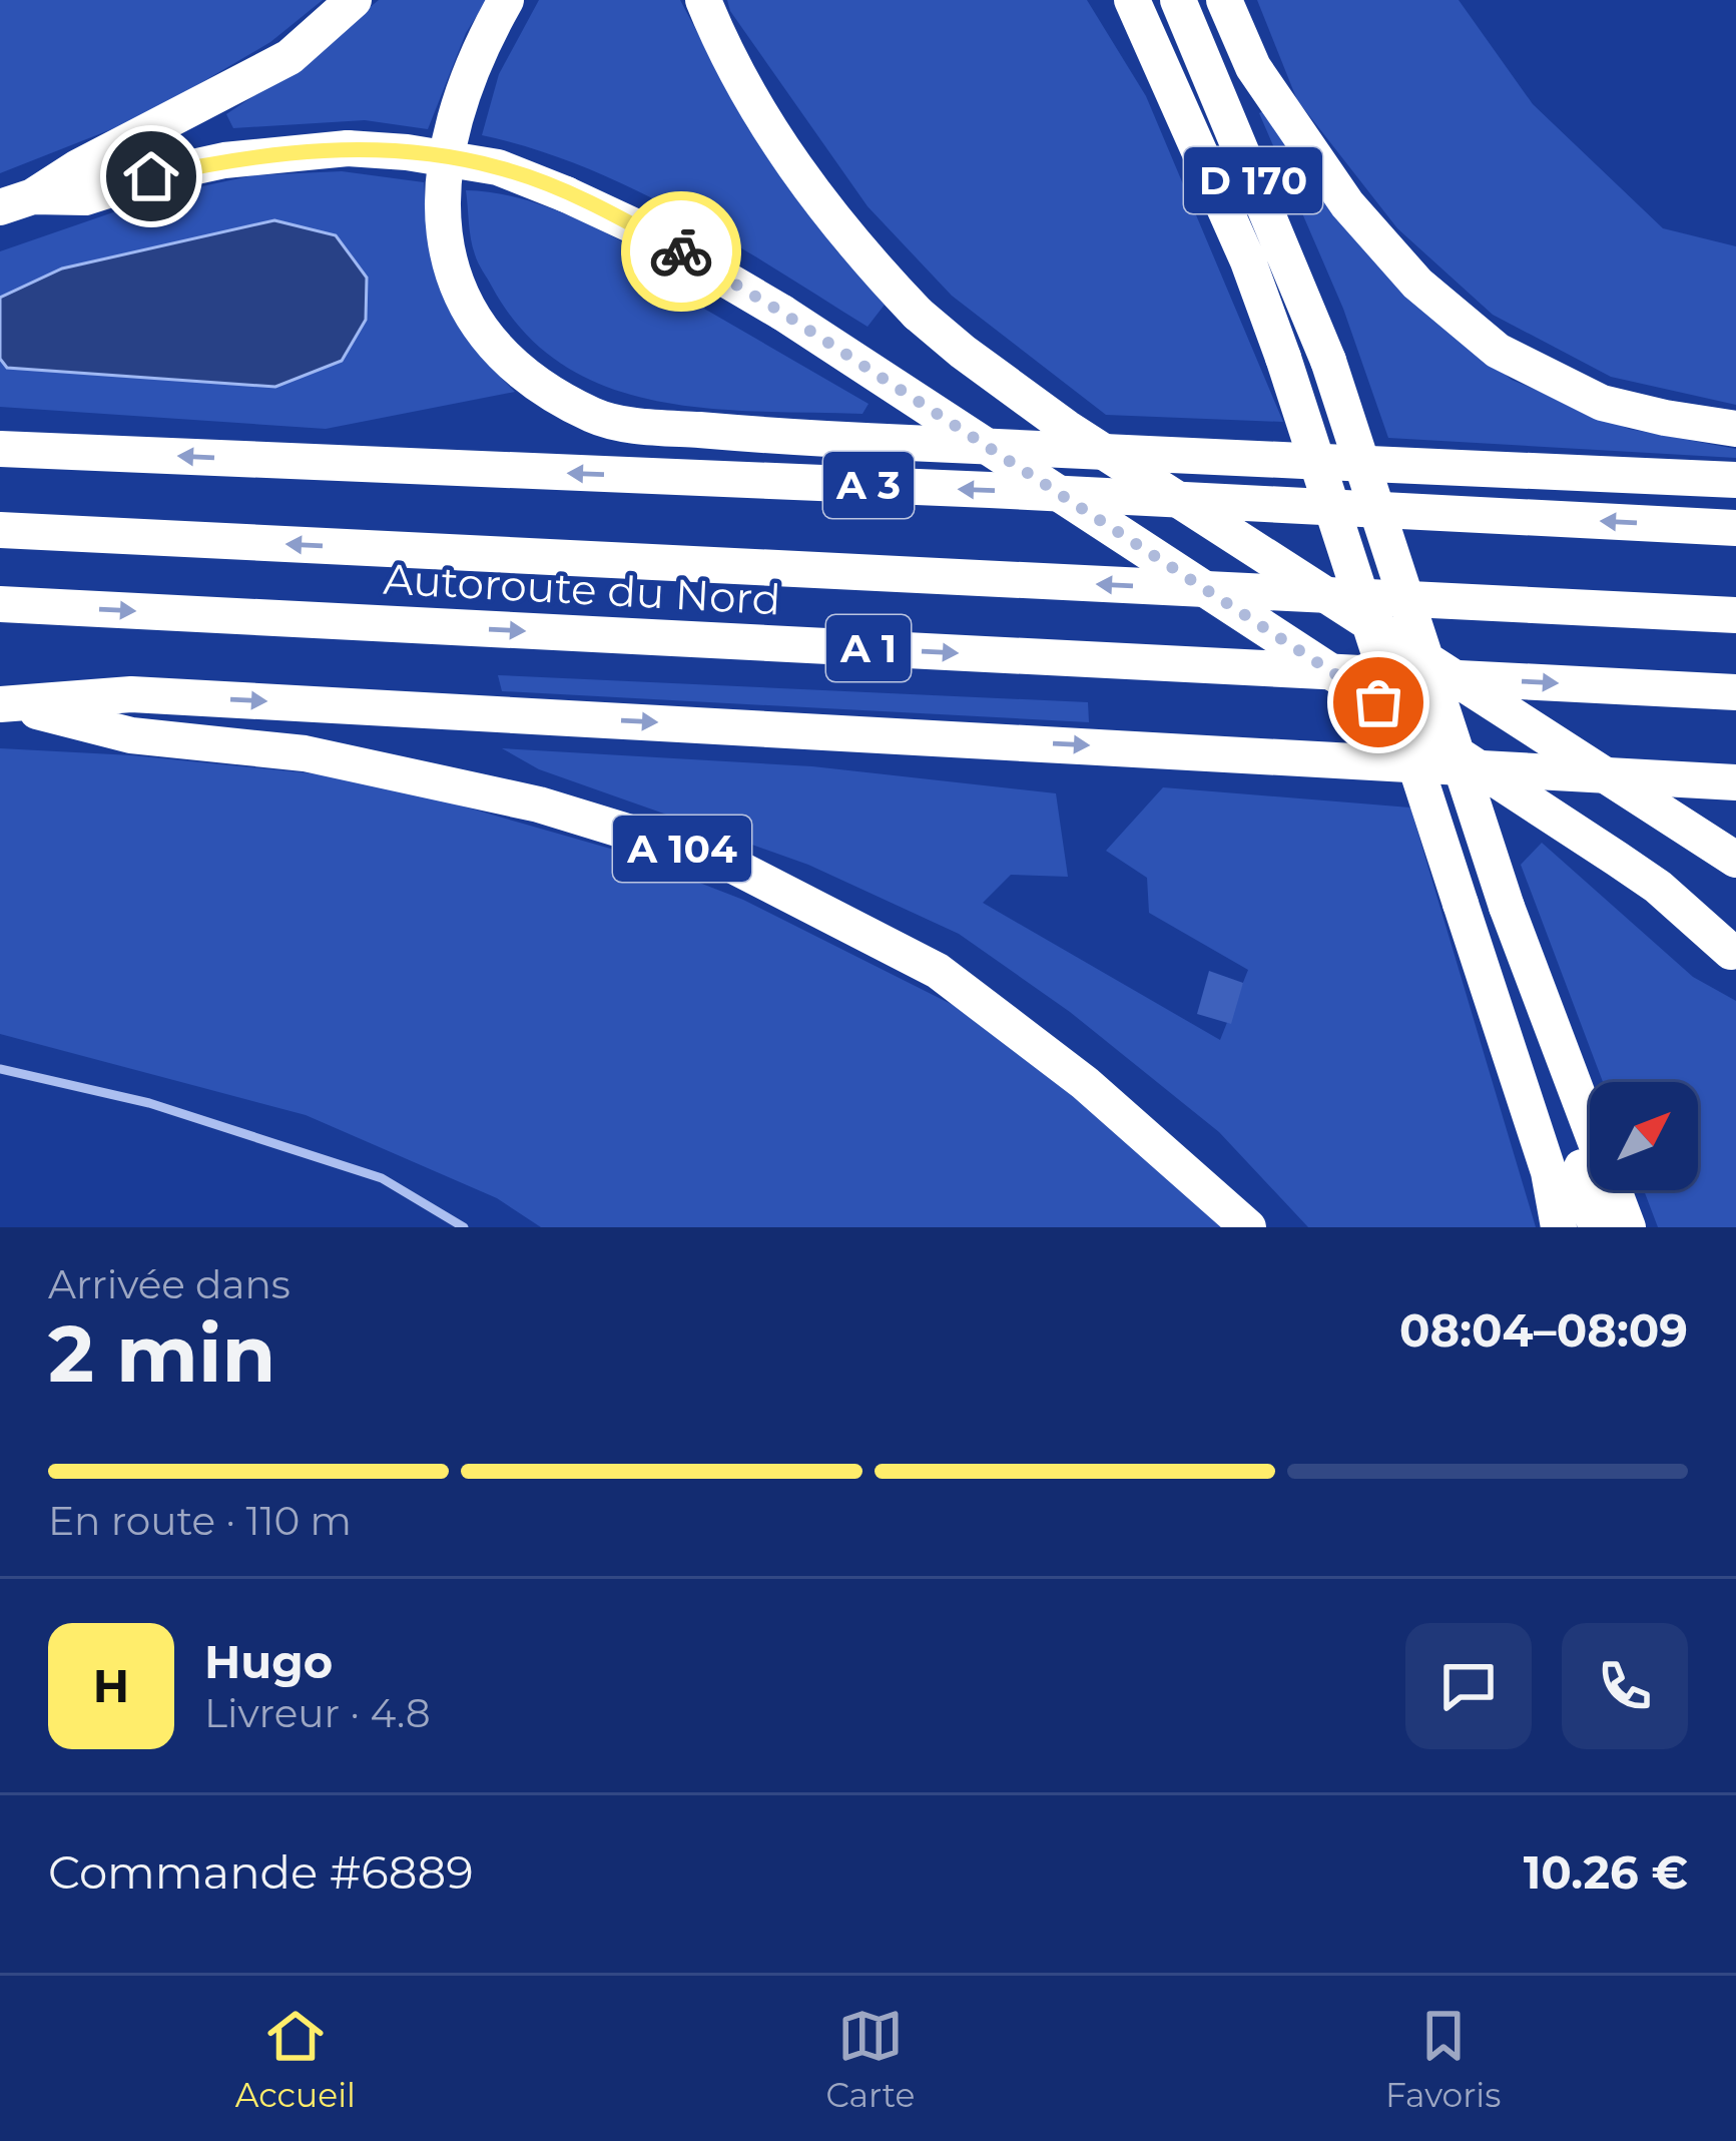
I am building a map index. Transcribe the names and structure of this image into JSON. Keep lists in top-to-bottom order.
{
  "streets": {
    "highway": [
      "D 170",
      "A 3",
      "Autoroute du Nord",
      "A 1",
      "A 104"
    ]
  },
  "north": "top right",
  "page": {
    "heading": ["2 min", "Arrivée dans", "08:04–08:09"],
    "panel": [
      "Hugo",
      "Livreur · 4.8",
      "Commande #6889",
      "10.26 €"
    ],
    "bar": "En route · 110 m",
    "round": "H",
    "tabs": ["Accueil", "Carte", "Favoris"]
  }
}
